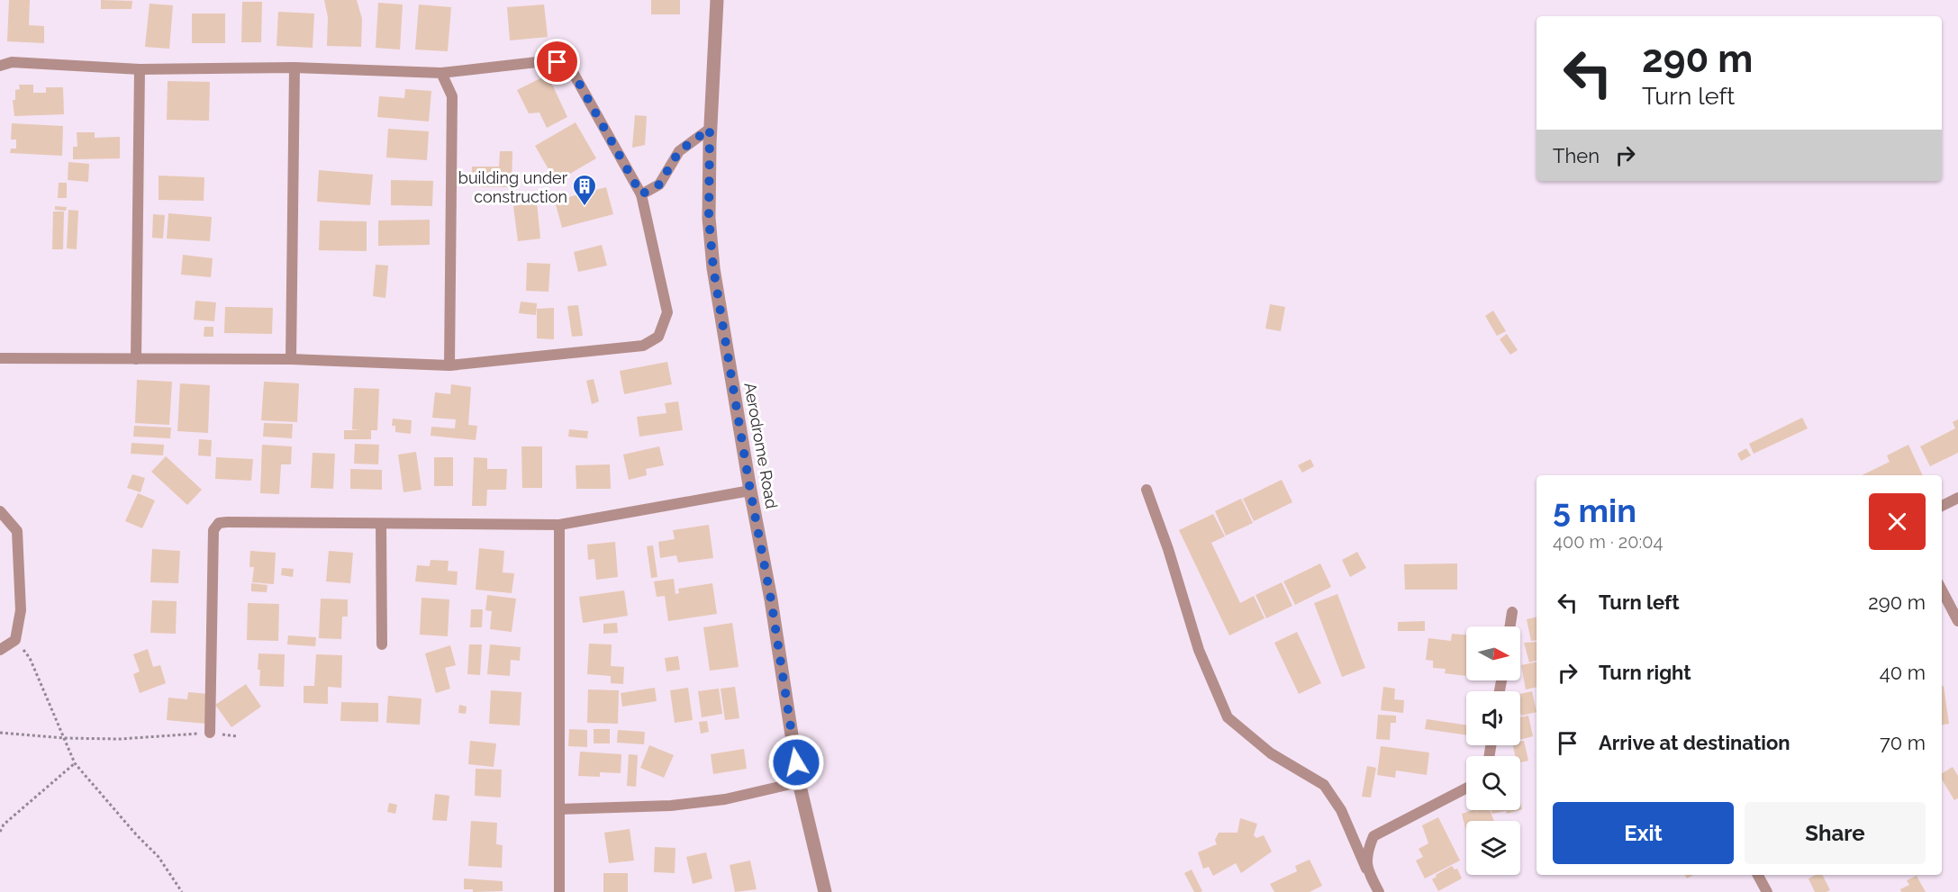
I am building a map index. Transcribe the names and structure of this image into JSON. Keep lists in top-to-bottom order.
{
  "streets": {
    "street": ["Aerodrome Road"]
  },
  "places": {
    "building": ["building under construction"]
  },
  "north": "right",
  "page": {
    "turn": ["290 m", "Turn left"],
    "then": "Then",
    "heading": ["5 min", "400 m · 20:04"],
    "list": [
      {
        "name": "Turn left",
        "value": "290 m"
      },
      {
        "name": "Turn right",
        "value": "40 m"
      },
      {
        "name": "Arrive at destination",
        "value": "70 m"
      }
    ],
    "buttons": ["Exit", "Share"]
  }
}
